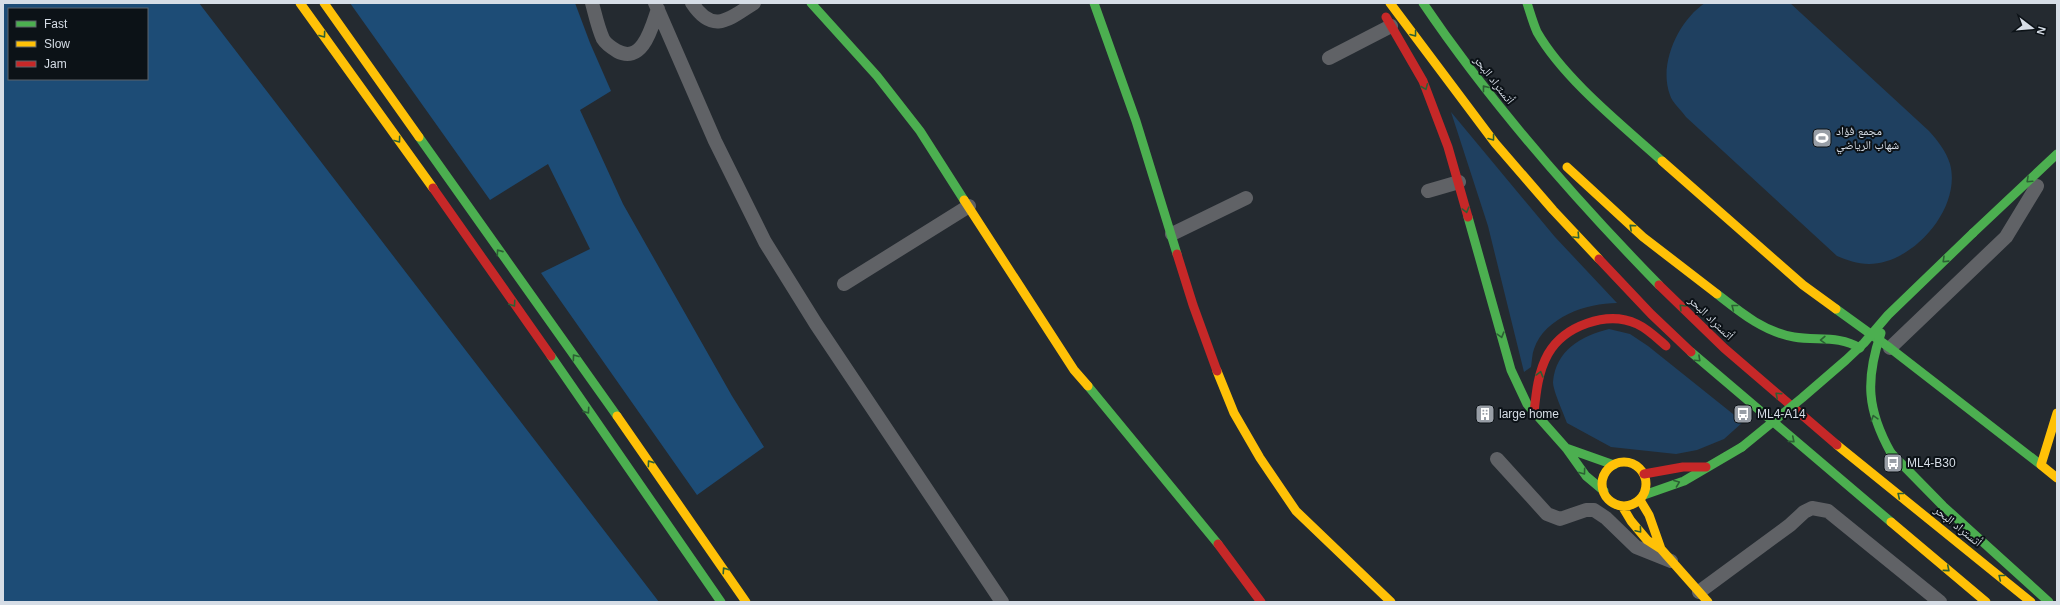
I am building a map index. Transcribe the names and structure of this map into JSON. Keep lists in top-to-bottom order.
{
  "streets": {
    "main road": ["أتستراد البحر"]
  },
  "places": {
    "sports": ["مجمع فؤاد شهاب الرياضي"],
    "building": ["large home"],
    "bus stop": ["ML4-A14", "ML4-B30"]
  },
  "legend": ["Fast", "Slow", "Jam"],
  "north": "right"
}
